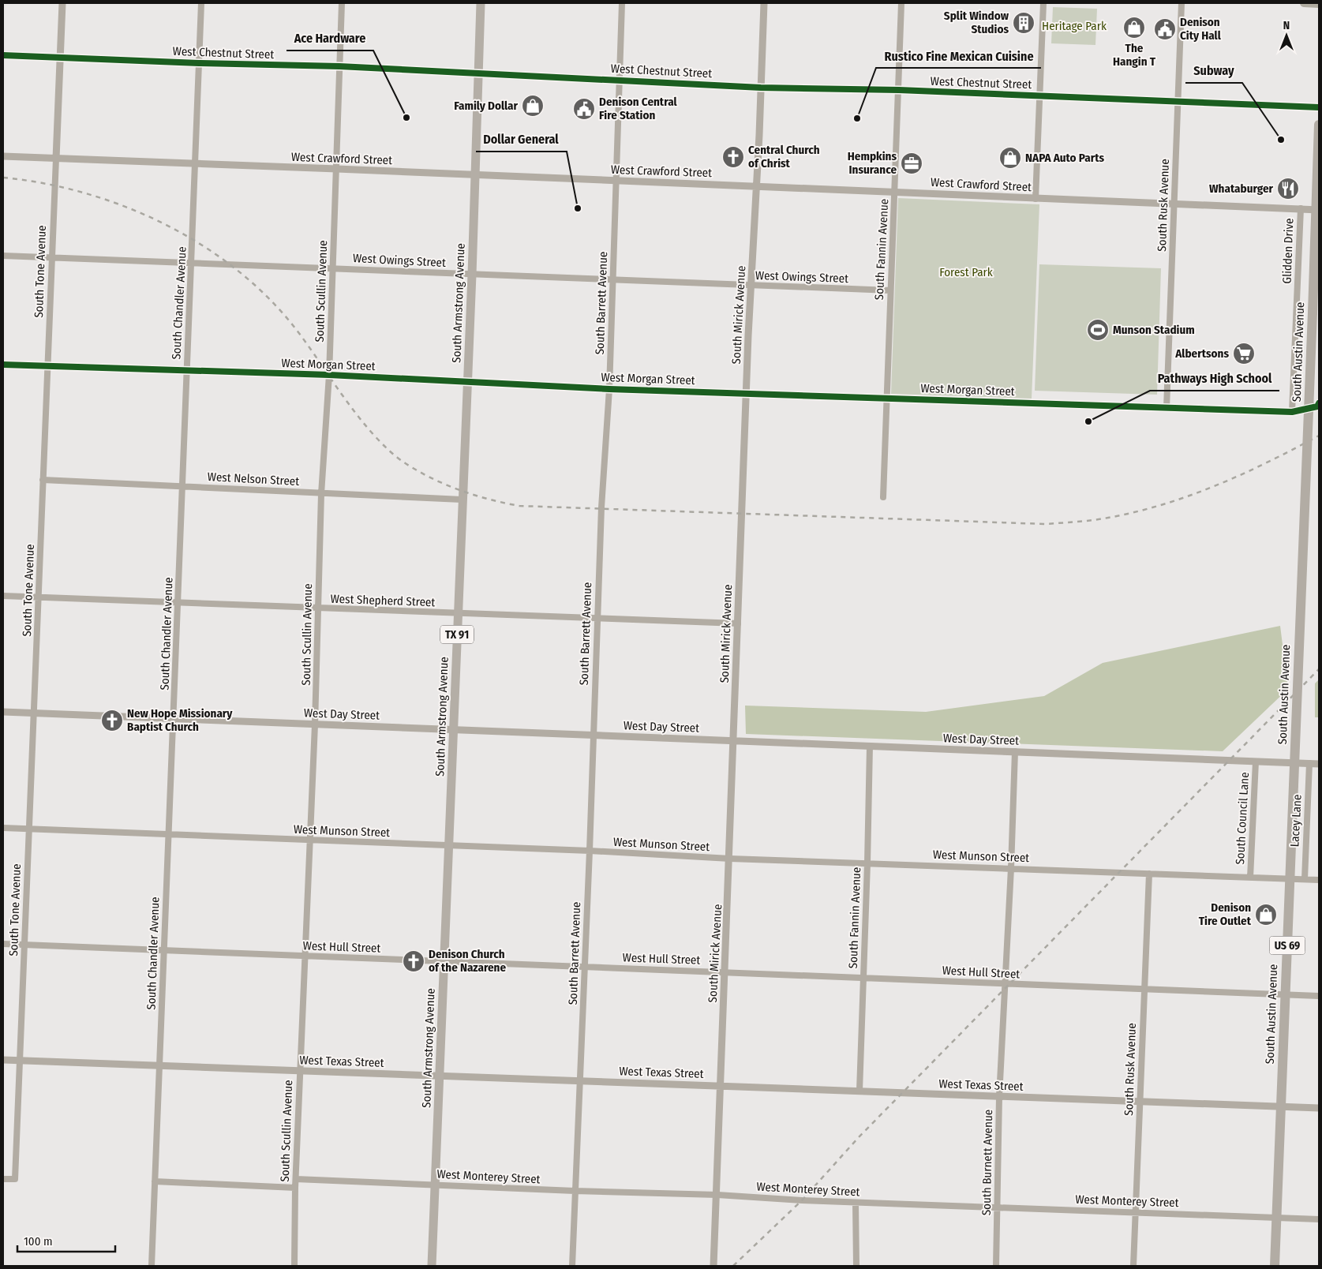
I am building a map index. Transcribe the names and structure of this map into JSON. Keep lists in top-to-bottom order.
{
  "streets": {
    "highway": ["South Austin Avenue", "US 69"],
    "main road": ["South Armstrong Avenue", "TX 91"],
    "street": [
      "West Chestnut Street",
      "West Crawford Street",
      "South Rusk Avenue",
      "South Fannin Avenue",
      "Glidden Drive",
      "West Owings Street",
      "South Tone Avenue",
      "South Scullin Avenue",
      "South Chandler Avenue",
      "South Barrett Avenue",
      "South Mirick Avenue",
      "West Morgan Street",
      "West Nelson Street",
      "West Shepherd Street",
      "West Day Street",
      "South Council Lane",
      "Lacey Lane",
      "West Munson Street",
      "West Hull Street",
      "West Texas Street",
      "South Burnett Avenue",
      "West Monterey Street"
    ]
  },
  "crossings": [
    ["West Chestnut Street", "South Rusk Avenue"],
    ["West Chestnut Street", "South Fannin Avenue"],
    ["West Chestnut Street", "South Tone Avenue"],
    ["West Chestnut Street", "South Scullin Avenue"],
    ["West Chestnut Street", "South Chandler Avenue"],
    ["West Chestnut Street", "South Armstrong Avenue"],
    ["West Chestnut Street", "South Barrett Avenue"],
    ["West Chestnut Street", "South Mirick Avenue"],
    ["West Crawford Street", "South Rusk Avenue"],
    ["West Crawford Street", "South Fannin Avenue"],
    ["West Crawford Street", "Glidden Drive"],
    ["West Crawford Street", "South Tone Avenue"],
    ["West Crawford Street", "South Scullin Avenue"],
    ["West Crawford Street", "South Chandler Avenue"],
    ["West Crawford Street", "South Armstrong Avenue"],
    ["West Crawford Street", "South Barrett Avenue"],
    ["West Crawford Street", "South Mirick Avenue"],
    ["West Crawford Street", "South Austin Avenue"],
    ["South Rusk Avenue", "West Morgan Street"],
    ["South Rusk Avenue", "West Munson Street"],
    ["South Rusk Avenue", "West Hull Street"],
    ["South Rusk Avenue", "West Texas Street"],
    ["South Rusk Avenue", "West Monterey Street"],
    ["South Fannin Avenue", "West Owings Street"],
    ["South Fannin Avenue", "West Morgan Street"],
    ["South Fannin Avenue", "West Day Street"],
    ["South Fannin Avenue", "West Munson Street"],
    ["South Fannin Avenue", "West Hull Street"],
    ["South Fannin Avenue", "West Texas Street"],
    ["Glidden Drive", "West Morgan Street"],
    ["West Owings Street", "South Tone Avenue"],
    ["West Owings Street", "South Scullin Avenue"],
    ["West Owings Street", "South Chandler Avenue"],
    ["West Owings Street", "South Armstrong Avenue"],
    ["West Owings Street", "South Barrett Avenue"],
    ["West Owings Street", "South Mirick Avenue"],
    ["South Tone Avenue", "West Morgan Street"],
    ["South Tone Avenue", "West Nelson Street"],
    ["South Tone Avenue", "West Shepherd Street"],
    ["South Tone Avenue", "West Day Street"],
    ["South Tone Avenue", "West Munson Street"],
    ["South Tone Avenue", "West Hull Street"],
    ["South Tone Avenue", "West Texas Street"],
    ["South Scullin Avenue", "West Morgan Street"],
    ["South Scullin Avenue", "West Nelson Street"],
    ["South Scullin Avenue", "West Shepherd Street"],
    ["South Scullin Avenue", "West Day Street"],
    ["South Scullin Avenue", "West Munson Street"],
    ["South Scullin Avenue", "West Hull Street"],
    ["South Scullin Avenue", "West Texas Street"],
    ["South Scullin Avenue", "West Monterey Street"],
    ["South Chandler Avenue", "West Morgan Street"],
    ["South Chandler Avenue", "West Nelson Street"],
    ["South Chandler Avenue", "West Shepherd Street"],
    ["South Chandler Avenue", "West Day Street"],
    ["South Chandler Avenue", "West Munson Street"],
    ["South Chandler Avenue", "West Hull Street"],
    ["South Chandler Avenue", "West Texas Street"],
    ["South Armstrong Avenue", "West Morgan Street"],
    ["South Armstrong Avenue", "West Nelson Street"],
    ["South Armstrong Avenue", "West Shepherd Street"],
    ["South Armstrong Avenue", "West Day Street"],
    ["South Armstrong Avenue", "West Munson Street"],
    ["South Armstrong Avenue", "West Hull Street"],
    ["South Armstrong Avenue", "West Texas Street"],
    ["South Armstrong Avenue", "West Monterey Street"],
    ["South Barrett Avenue", "West Morgan Street"],
    ["South Barrett Avenue", "West Shepherd Street"],
    ["South Barrett Avenue", "West Day Street"],
    ["South Barrett Avenue", "West Munson Street"],
    ["South Barrett Avenue", "West Hull Street"],
    ["South Barrett Avenue", "West Texas Street"],
    ["South Barrett Avenue", "West Monterey Street"],
    ["South Mirick Avenue", "West Morgan Street"],
    ["South Mirick Avenue", "West Shepherd Street"],
    ["South Mirick Avenue", "West Day Street"],
    ["South Mirick Avenue", "West Munson Street"],
    ["South Mirick Avenue", "West Hull Street"],
    ["South Mirick Avenue", "West Texas Street"],
    ["South Mirick Avenue", "West Monterey Street"],
    ["South Austin Avenue", "West Munson Street"],
    ["South Austin Avenue", "West Hull Street"],
    ["South Austin Avenue", "West Texas Street"],
    ["South Austin Avenue", "West Monterey Street"],
    ["West Day Street", "South Council Lane"],
    ["West Day Street", "Lacey Lane"],
    ["West Day Street", "South Burnett Avenue"],
    ["South Council Lane", "West Munson Street"],
    ["Lacey Lane", "West Munson Street"],
    ["West Munson Street", "South Burnett Avenue"],
    ["West Hull Street", "South Burnett Avenue"],
    ["West Texas Street", "South Burnett Avenue"],
    ["South Burnett Avenue", "West Monterey Street"]
  ],
  "parks": ["Heritage Park", "Forest Park"],
  "places": {
    "building": ["Split Window Studios"],
    "shop": [
      "The Hangin T",
      "Family Dollar",
      "NAPA Auto Parts",
      "Denison Tire Outlet"
    ],
    "public building": ["Denison City Hall", "Denison Central Fire Station"],
    "other": [
      "Ace Hardware",
      "Rustico Fine Mexican Cuisine",
      "Subway",
      "Dollar General",
      "Pathways High School"
    ],
    "church": ["Central Church of Christ", "New Hope Missionary Baptist Church", "Denison Church of the Nazarene"],
    "office": ["Hempkins Insurance"],
    "restaurant": ["Whataburger"],
    "sports": ["Munson Stadium"],
    "supermarket": ["Albertsons"]
  },
  "scale_bar": "100 m",
  "north": "top"
}
